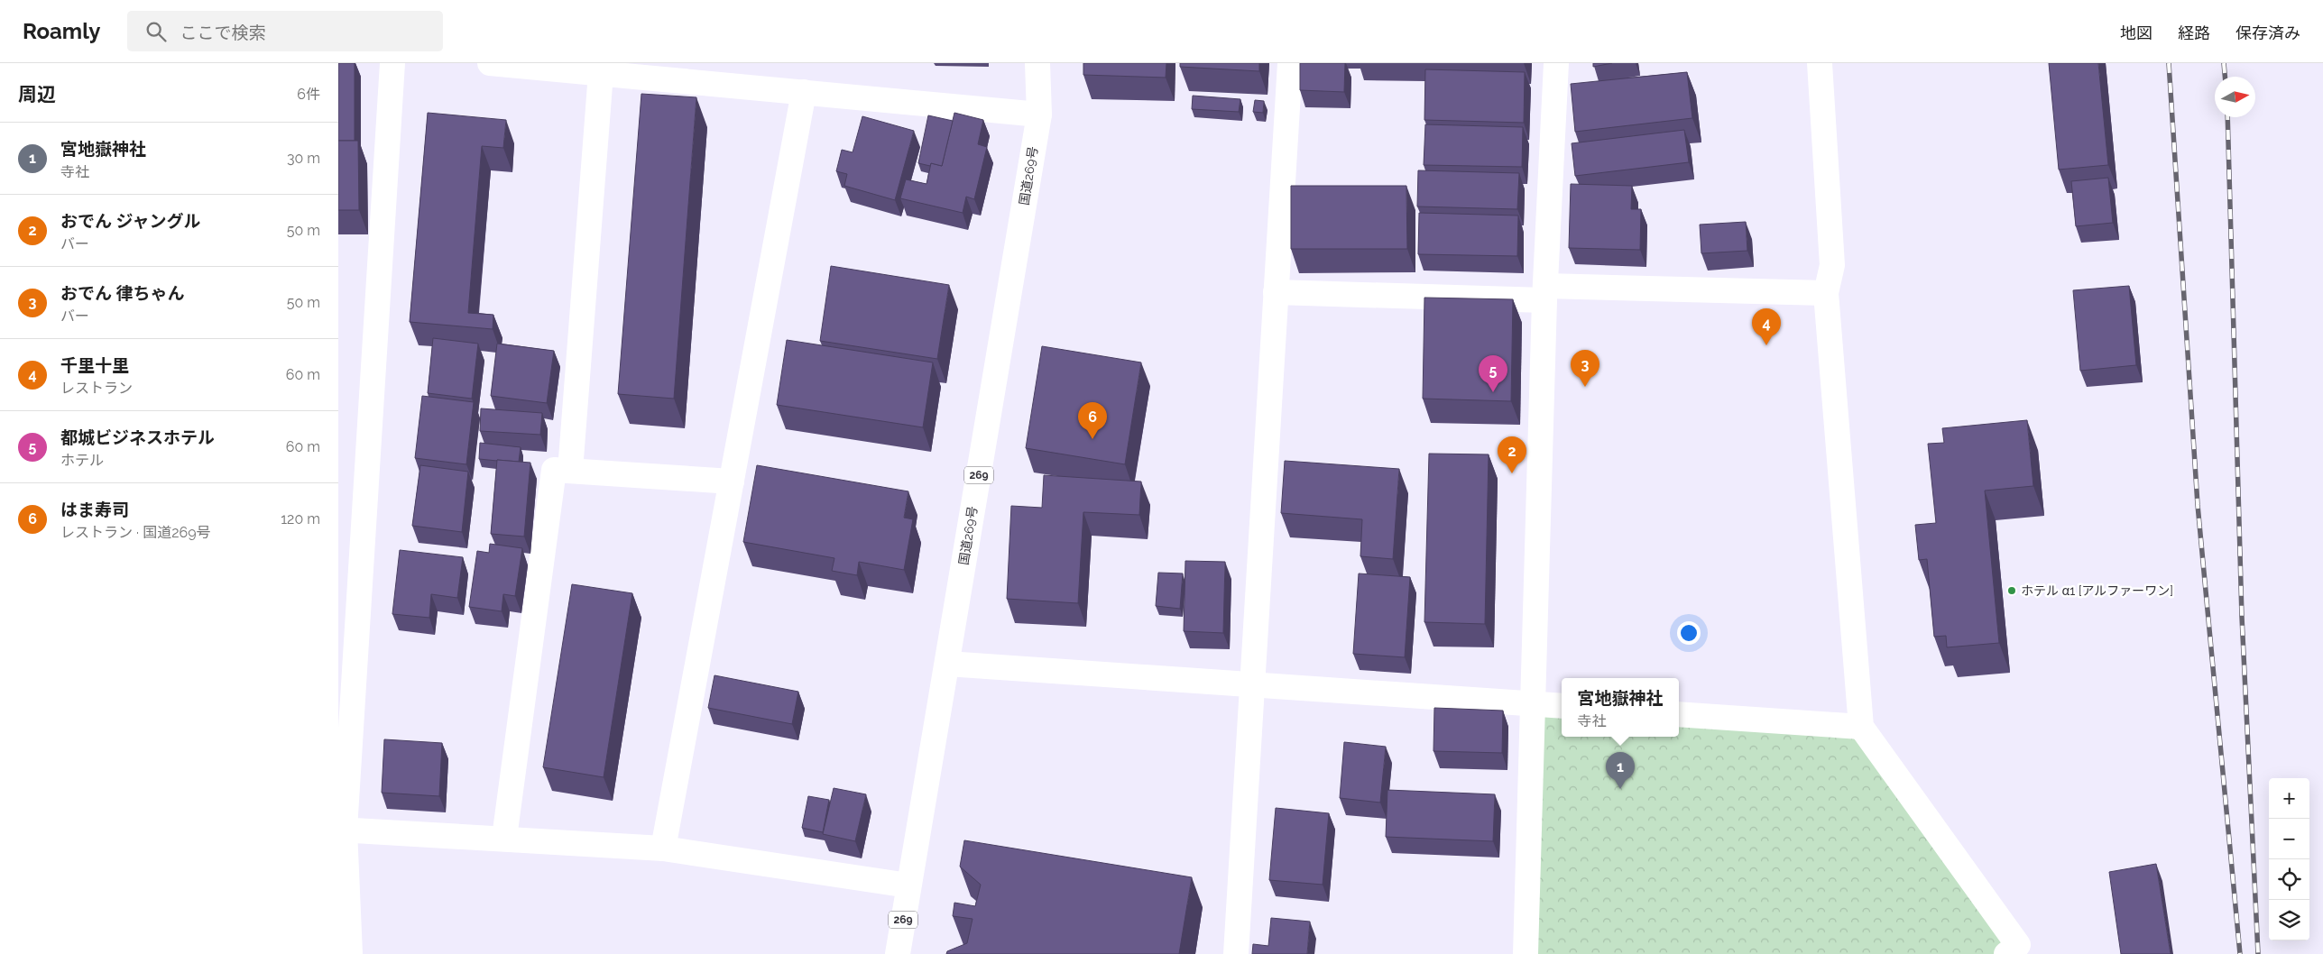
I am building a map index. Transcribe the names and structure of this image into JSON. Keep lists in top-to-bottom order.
{
  "streets": {
    "main road": ["国道269号", "269"]
  },
  "places": ["ホテル α1 [アルファーワン]"],
  "north": "right",
  "page": {
    "header": "Roamly",
    "search": "ここで検索",
    "nav": ["地図", "経路", "保存済み"],
    "heading": ["周辺", "6件"],
    "list": [
      {
        "mark": "1",
        "name": "宮地嶽神社",
        "note": "寺社",
        "value": "30 m"
      },
      {
        "mark": "2",
        "name": "おでん ジャングル",
        "note": "バー",
        "value": "50 m"
      },
      {
        "mark": "3",
        "name": "おでん 律ちゃん",
        "note": "バー",
        "value": "50 m"
      },
      {
        "mark": "4",
        "name": "千里十里",
        "note": "レストラン",
        "value": "60 m"
      },
      {
        "mark": "5",
        "name": "都城ビジネスホテル",
        "note": "ホテル",
        "value": "60 m"
      },
      {
        "mark": "6",
        "name": "はま寿司",
        "note": "レストラン · 国道269号",
        "value": "120 m"
      }
    ],
    "pins": [
      "4",
      "3",
      "5",
      "6",
      "2",
      "1"
    ],
    "popup": ["宮地嶽神社", "寺社"],
    "map_buttons": ["+", "−"]
  }
}
